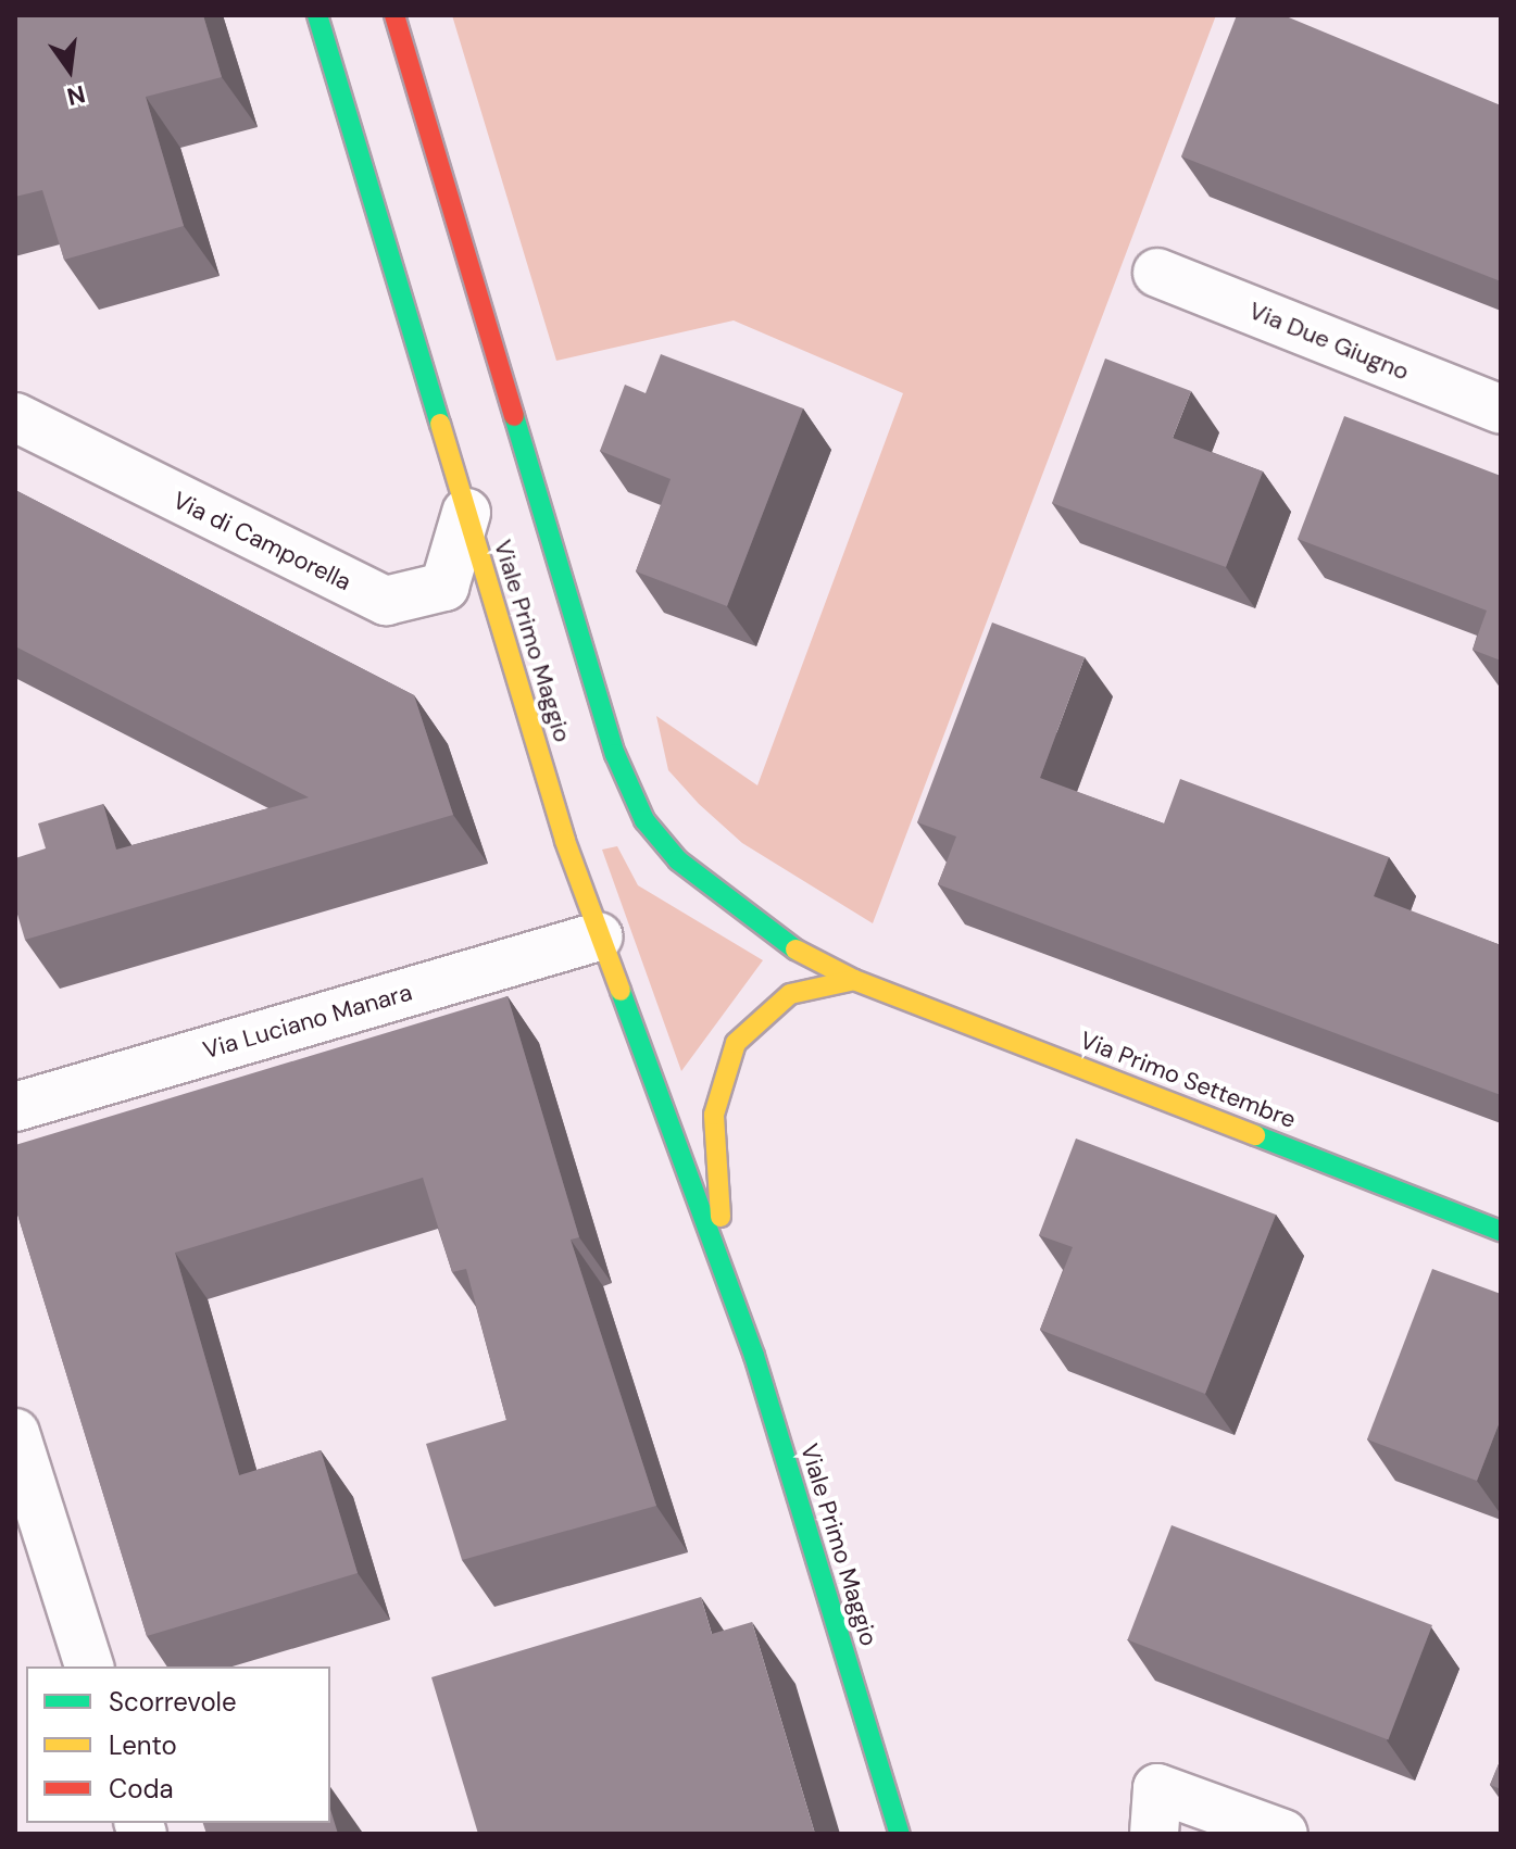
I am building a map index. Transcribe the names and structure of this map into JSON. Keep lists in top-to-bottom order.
{
  "streets": {
    "main road": ["Viale Primo Maggio", "Via Primo Settembre"],
    "street": ["Via Due Giugno", "Via di Camporella", "Via Luciano Manara"]
  },
  "crossings": [
    ["Via di Camporella", "Viale Primo Maggio"],
    ["Viale Primo Maggio", "Via Luciano Manara"],
    ["Viale Primo Maggio", "Via Primo Settembre"]
  ],
  "legend": ["Scorrevole", "Lento", "Coda"],
  "north": "bottom"
}
